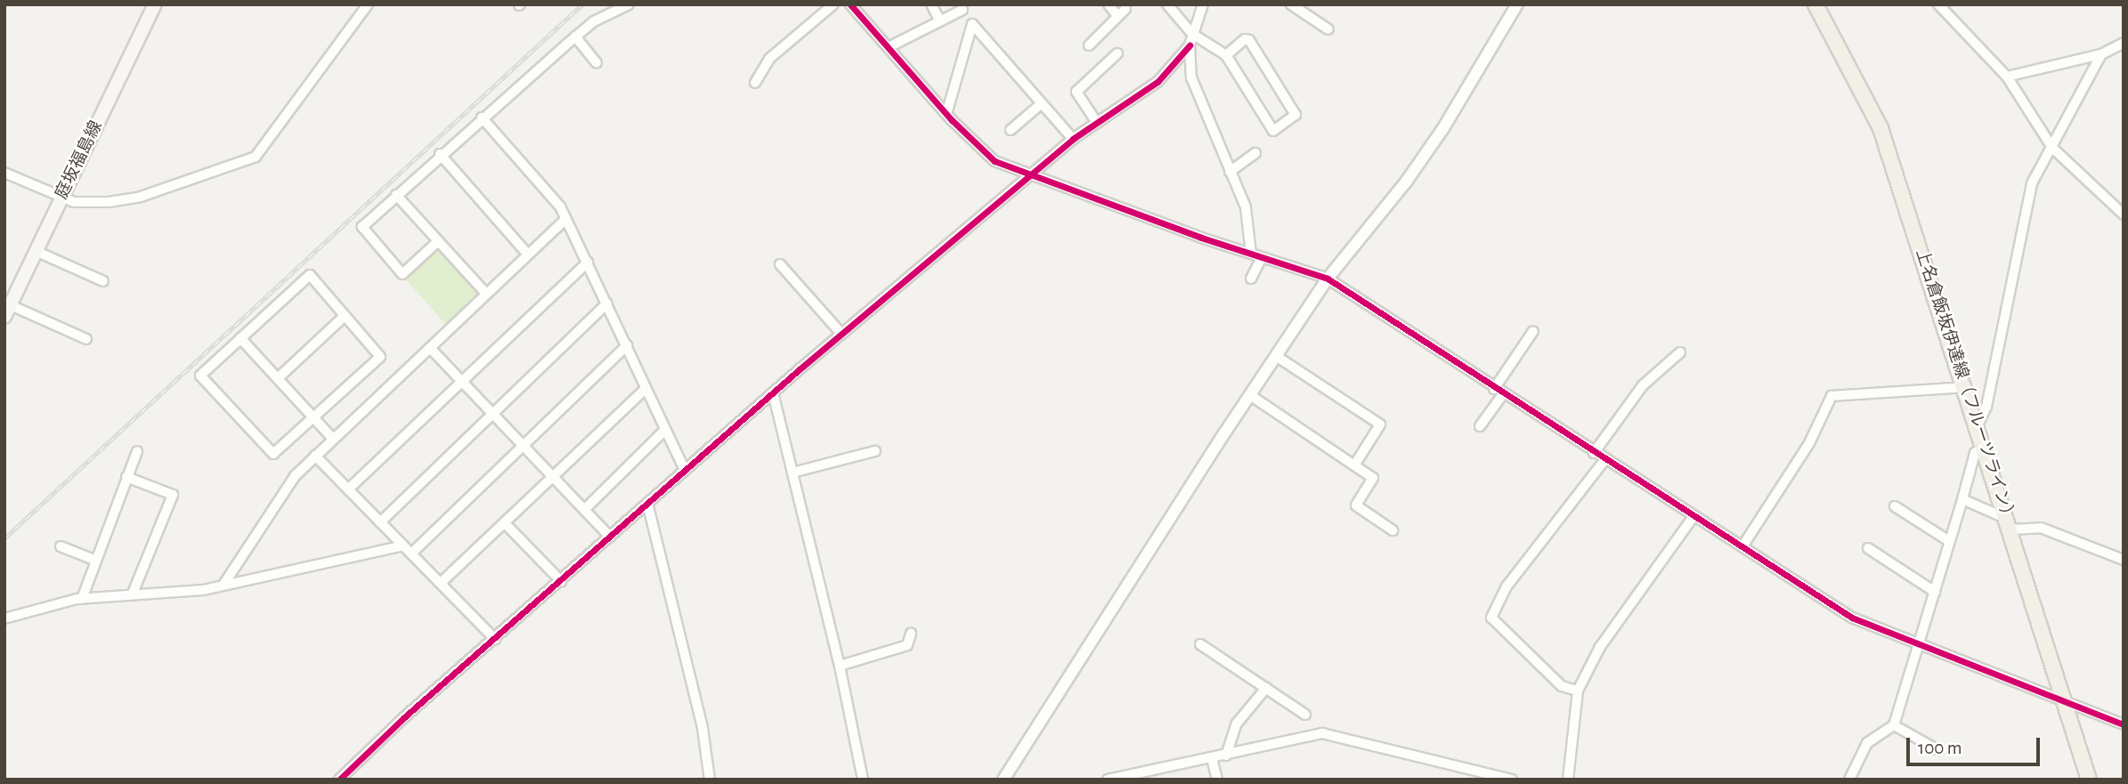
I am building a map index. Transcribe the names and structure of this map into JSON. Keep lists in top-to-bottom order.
{
  "streets": {
    "main road": ["庭坂福島線", "上名倉飯坂伊達線（フルーツライン）"]
  },
  "scale_bar": "100 m"
}
